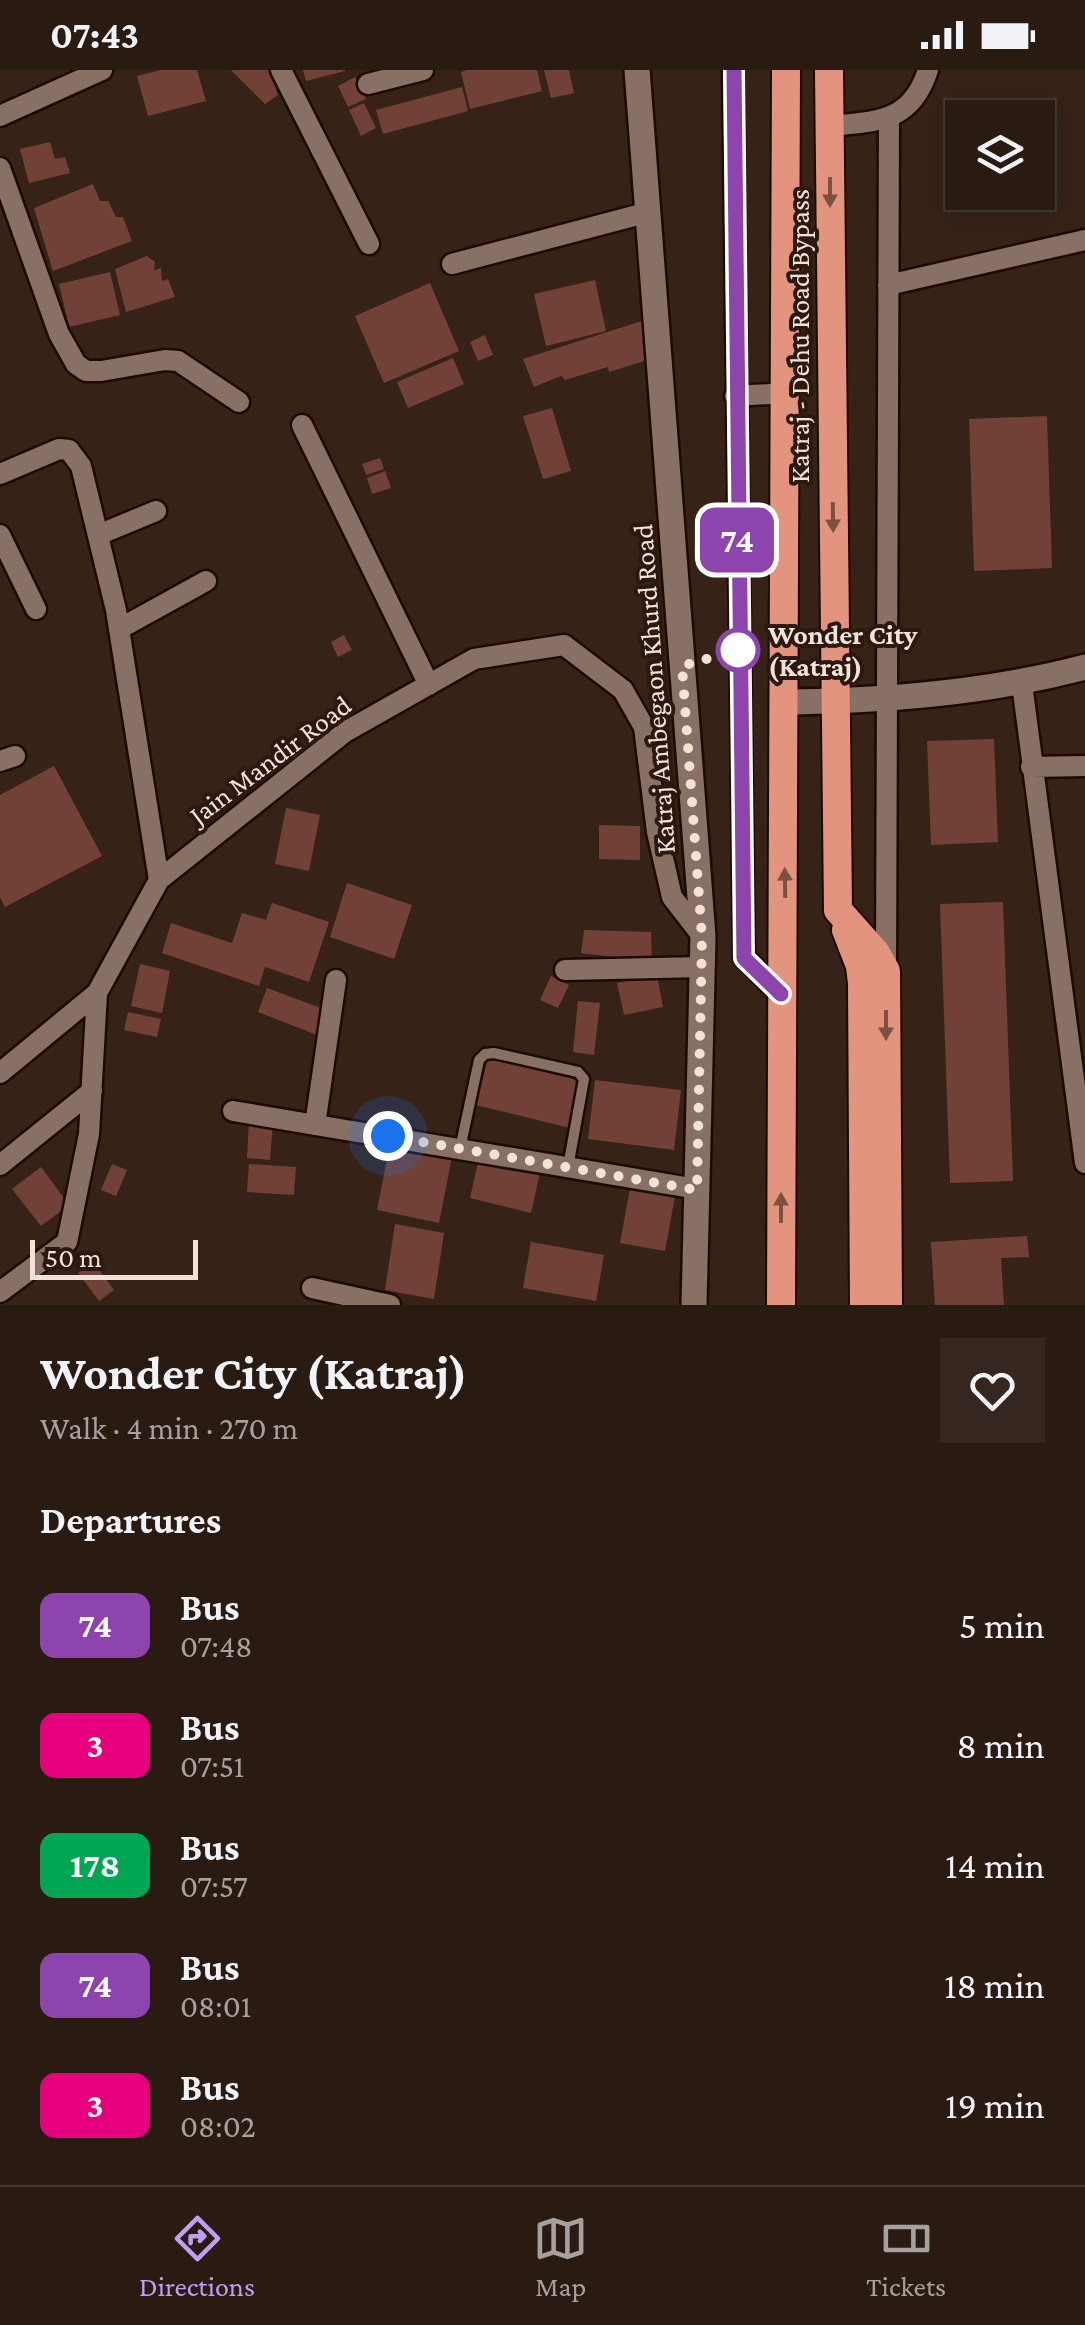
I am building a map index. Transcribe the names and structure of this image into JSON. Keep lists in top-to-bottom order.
{
  "streets": {
    "highway": ["Katraj - Dehu Road Bypass"],
    "street": ["Katraj Ambegaon Khurd Road", "Jain Mandir Road"]
  },
  "crossings": [
    ["Katraj Ambegaon Khurd Road", "Jain Mandir Road"]
  ],
  "places": ["Wonder City (Katraj)"],
  "lines": ["bus line 74"],
  "scale_bar": "50 m",
  "page": {
    "status": "07:43",
    "on_map": "74",
    "scale": "50 m",
    "heading": [
      ["Wonder City (Katraj)", "Walk · 4 min · 270 m"],
      "Departures"
    ],
    "list": [
      {
        "mark": "74",
        "name": "Bus",
        "note": "07:48",
        "value": "5 min"
      },
      {
        "mark": "3",
        "name": "Bus",
        "note": "07:51",
        "value": "8 min"
      },
      {
        "mark": "178",
        "name": "Bus",
        "note": "07:57",
        "value": "14 min"
      },
      {
        "mark": "74",
        "name": "Bus",
        "note": "08:01",
        "value": "18 min"
      },
      {
        "mark": "3",
        "name": "Bus",
        "note": "08:02",
        "value": "19 min"
      }
    ],
    "tabs": ["Directions", "Map", "Tickets"]
  }
}
